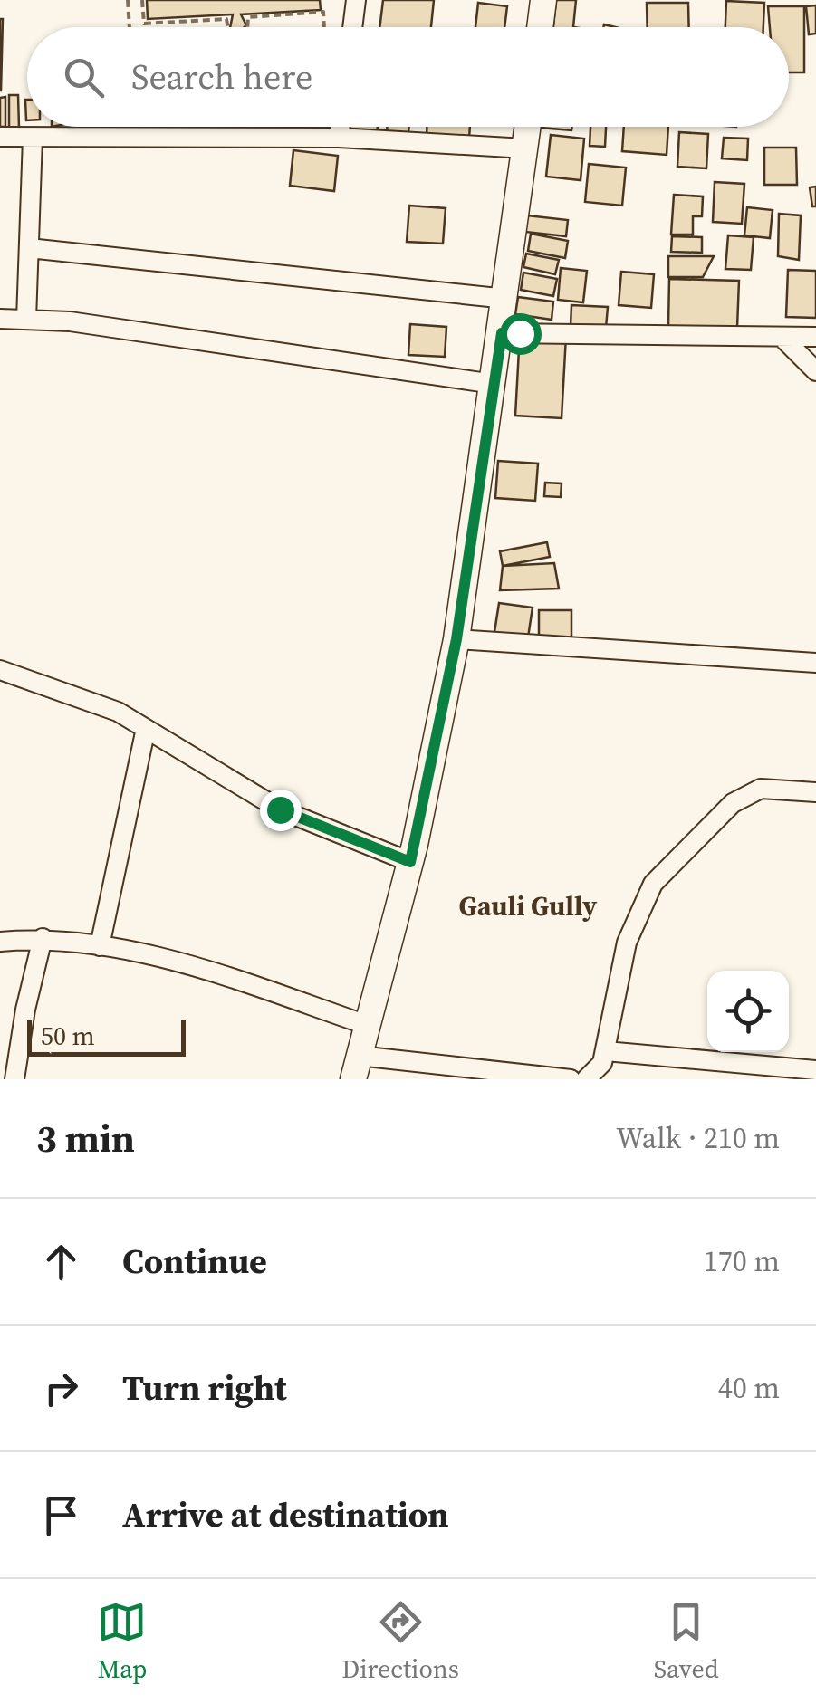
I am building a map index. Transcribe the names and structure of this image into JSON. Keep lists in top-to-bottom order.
{
  "districts": ["Gauli Gully"],
  "scale_bar": "50 m",
  "page": {
    "search": "Search here",
    "scale": "50 m",
    "heading": ["3 min", "Walk · 210 m"],
    "list": [
      ["Continue", "170 m"],
      ["Turn right", "40 m"],
      "Arrive at destination"
    ],
    "nav": ["Map", "Directions", "Saved"]
  }
}
